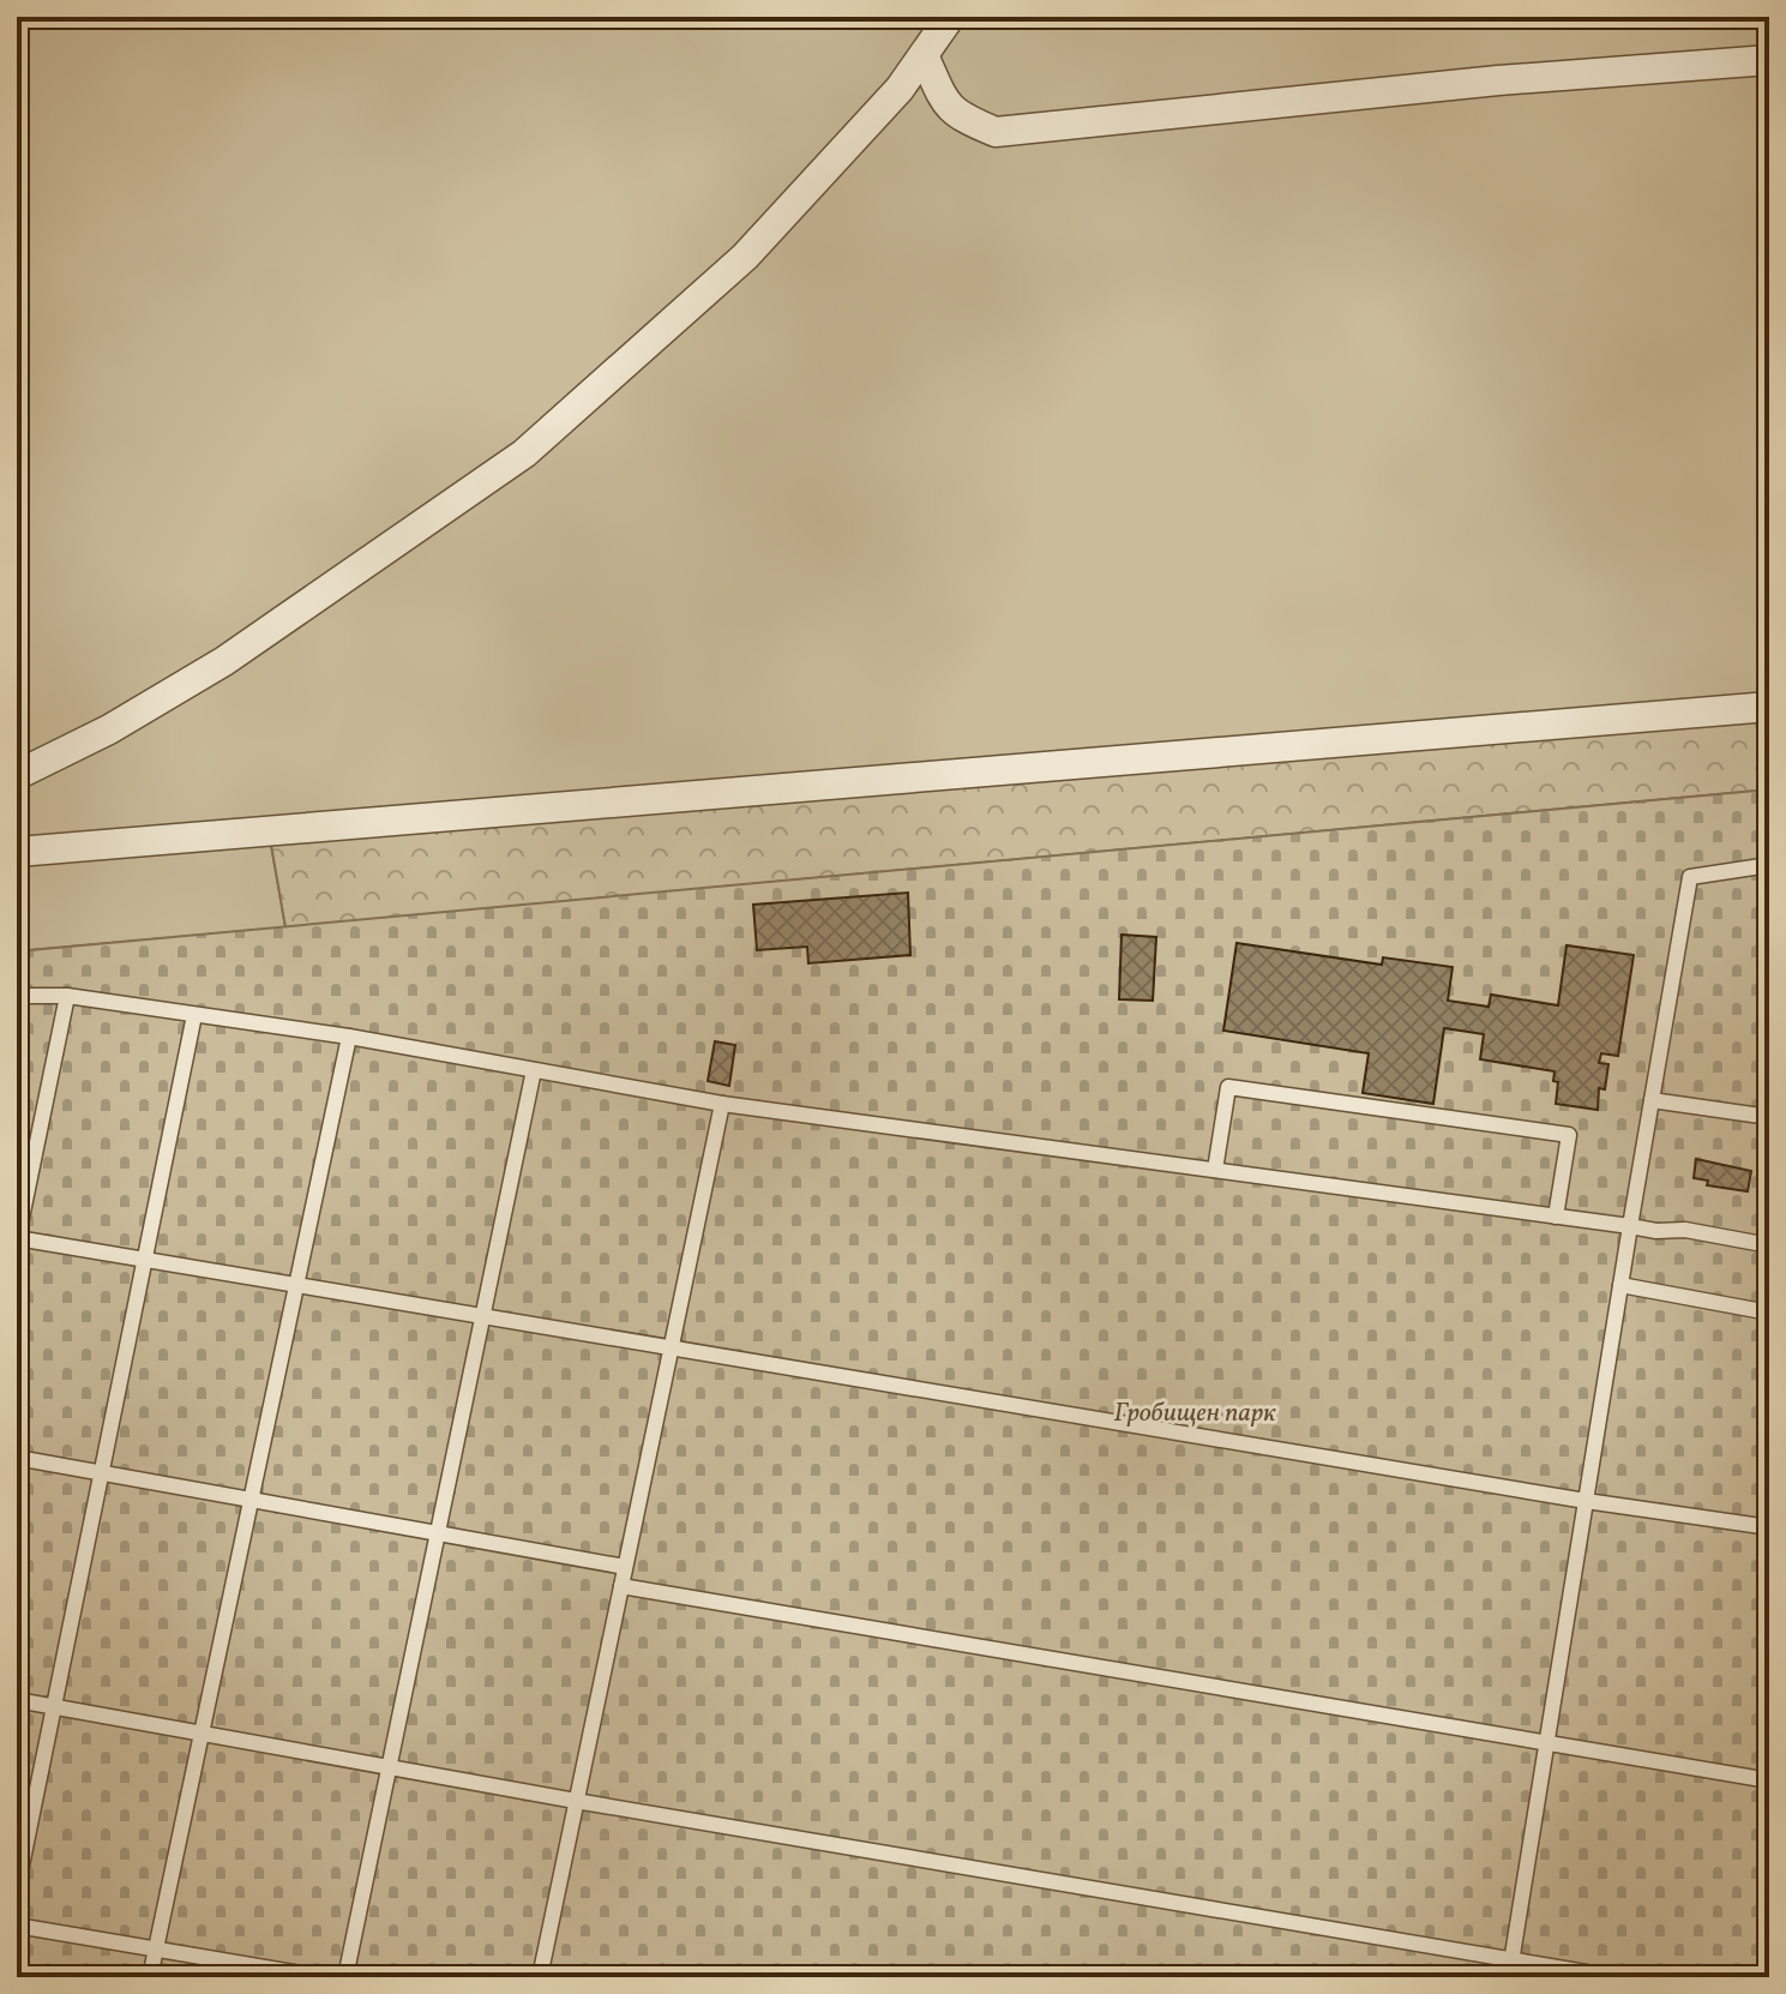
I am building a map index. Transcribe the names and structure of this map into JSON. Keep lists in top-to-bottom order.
{
  "parks": ["Гробищен парк"]
}
